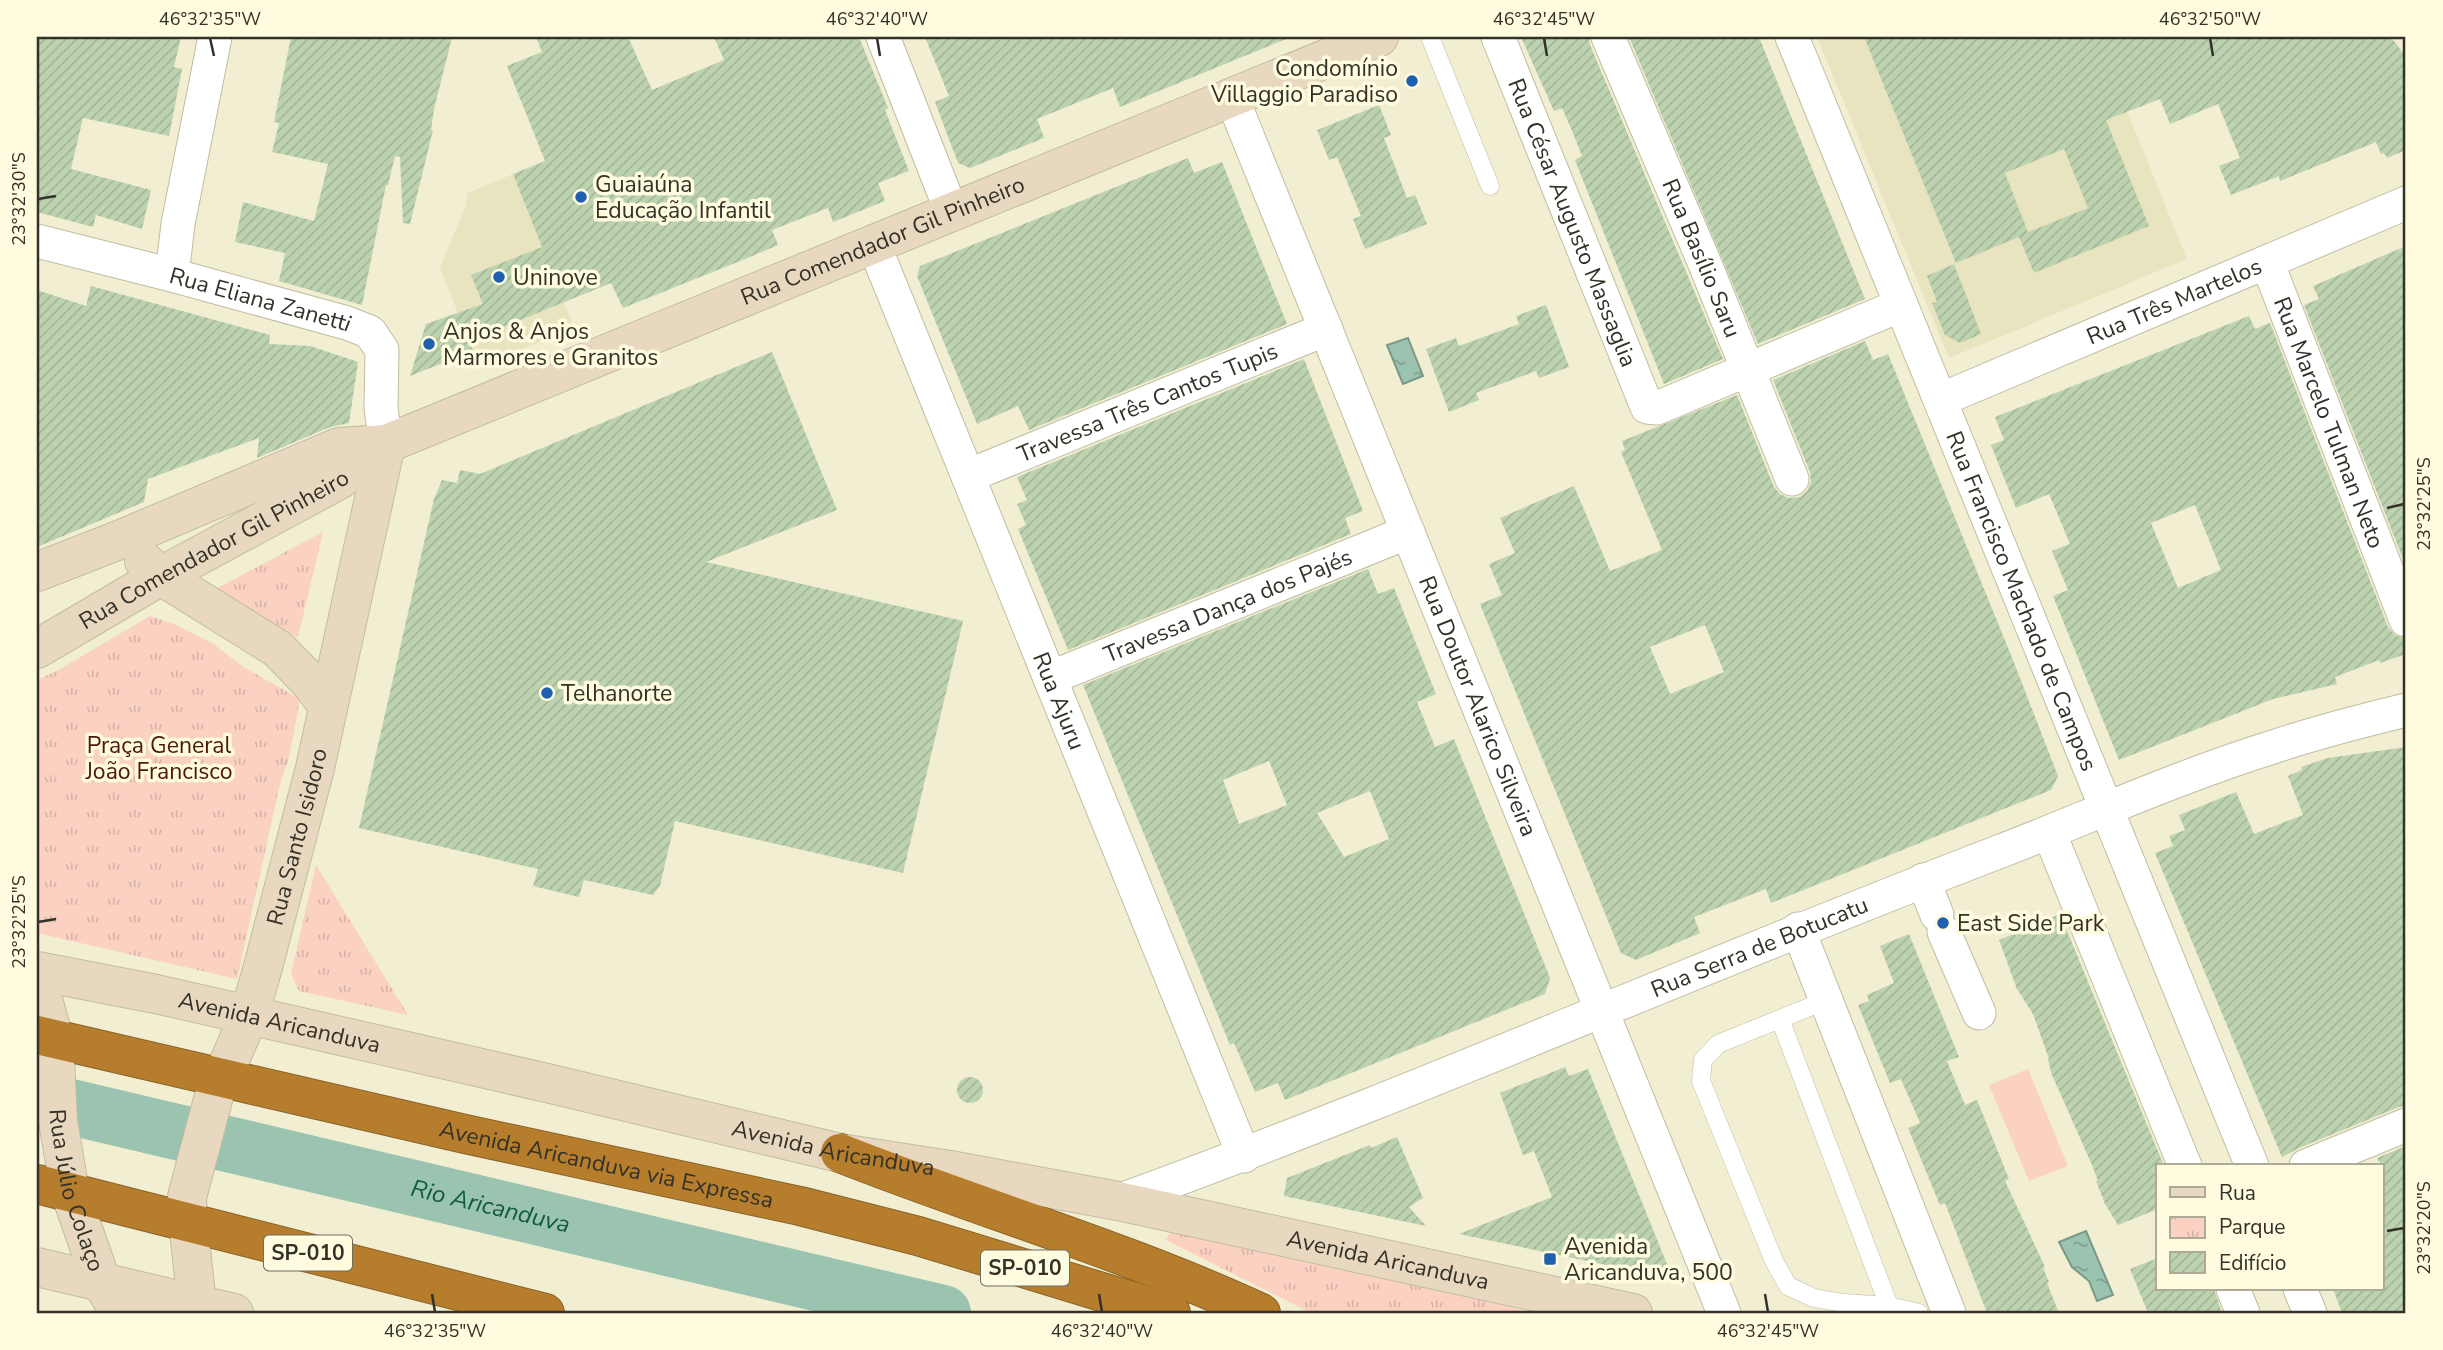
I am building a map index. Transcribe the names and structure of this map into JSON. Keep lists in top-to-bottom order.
{
  "streets": {
    "highway": ["Avenida Aricanduva via Expressa", "SP-010"],
    "street": [
      "Rua César Augusto Massaglia",
      "Rua Comendador Gil Pinheiro",
      "Rua Basílio Saru",
      "Rua Eliana Zanetti",
      "Rua Três Martelos",
      "Travessa Três Cantos Tupis",
      "Rua Marcelo Tulman Neto",
      "Rua Francisco Machado de Campos",
      "Travessa Dança dos Pajés",
      "Rua Ajuru",
      "Rua Doutor Alarico Silveira",
      "Rua Santo Isidoro",
      "Rua Serra de Botucatu",
      "Avenida Aricanduva",
      "Rua Júlio Colaço"
    ]
  },
  "crossings": [
    ["Rua César Augusto Massaglia", "Rua Basílio Saru"],
    ["Rua Comendador Gil Pinheiro", "Rua Eliana Zanetti"],
    ["Rua Comendador Gil Pinheiro", "Rua Ajuru"],
    ["Rua Comendador Gil Pinheiro", "Rua Doutor Alarico Silveira"],
    ["Rua Comendador Gil Pinheiro", "Rua Santo Isidoro"],
    ["Rua Eliana Zanetti", "Rua Santo Isidoro"],
    ["Rua Três Martelos", "Rua Marcelo Tulman Neto"],
    ["Rua Três Martelos", "Rua Francisco Machado de Campos"],
    ["Travessa Três Cantos Tupis", "Rua Ajuru"],
    ["Travessa Três Cantos Tupis", "Rua Doutor Alarico Silveira"],
    ["Rua Francisco Machado de Campos", "Rua Serra de Botucatu"],
    ["Travessa Dança dos Pajés", "Rua Ajuru"],
    ["Travessa Dança dos Pajés", "Rua Doutor Alarico Silveira"],
    ["Rua Ajuru", "Rua Serra de Botucatu"],
    ["Rua Doutor Alarico Silveira", "Rua Serra de Botucatu"],
    ["Rua Santo Isidoro", "Avenida Aricanduva"],
    ["Rua Santo Isidoro", "Avenida Aricanduva via Expressa"],
    ["Rua Santo Isidoro", "SP-010"],
    ["Rua Serra de Botucatu", "Avenida Aricanduva"],
    ["Avenida Aricanduva via Expressa", "Rua Júlio Colaço"],
    ["Rua Júlio Colaço", "SP-010"]
  ],
  "water": ["Rio Aricanduva"],
  "parks": ["Praça General João Francisco"],
  "places": {
    "other": [
      "Condomínio Villaggio Paradiso",
      "Guaiaúna Educação Infantil",
      "Uninove",
      "Anjos & Anjos Marmores e Granitos",
      "Telhanorte",
      "East Side Park"
    ],
    "transit": ["Avenida Aricanduva, 500"]
  },
  "legend": ["Rua", "Parque", "Edifício"],
  "coordinates": [
    "46°32'35\"W",
    "46°32'40\"W",
    "46°32'45\"W",
    "46°32'50\"W",
    "23°32'30\"S",
    "23°32'25\"S",
    "23°32'20\"S"
  ]
}
